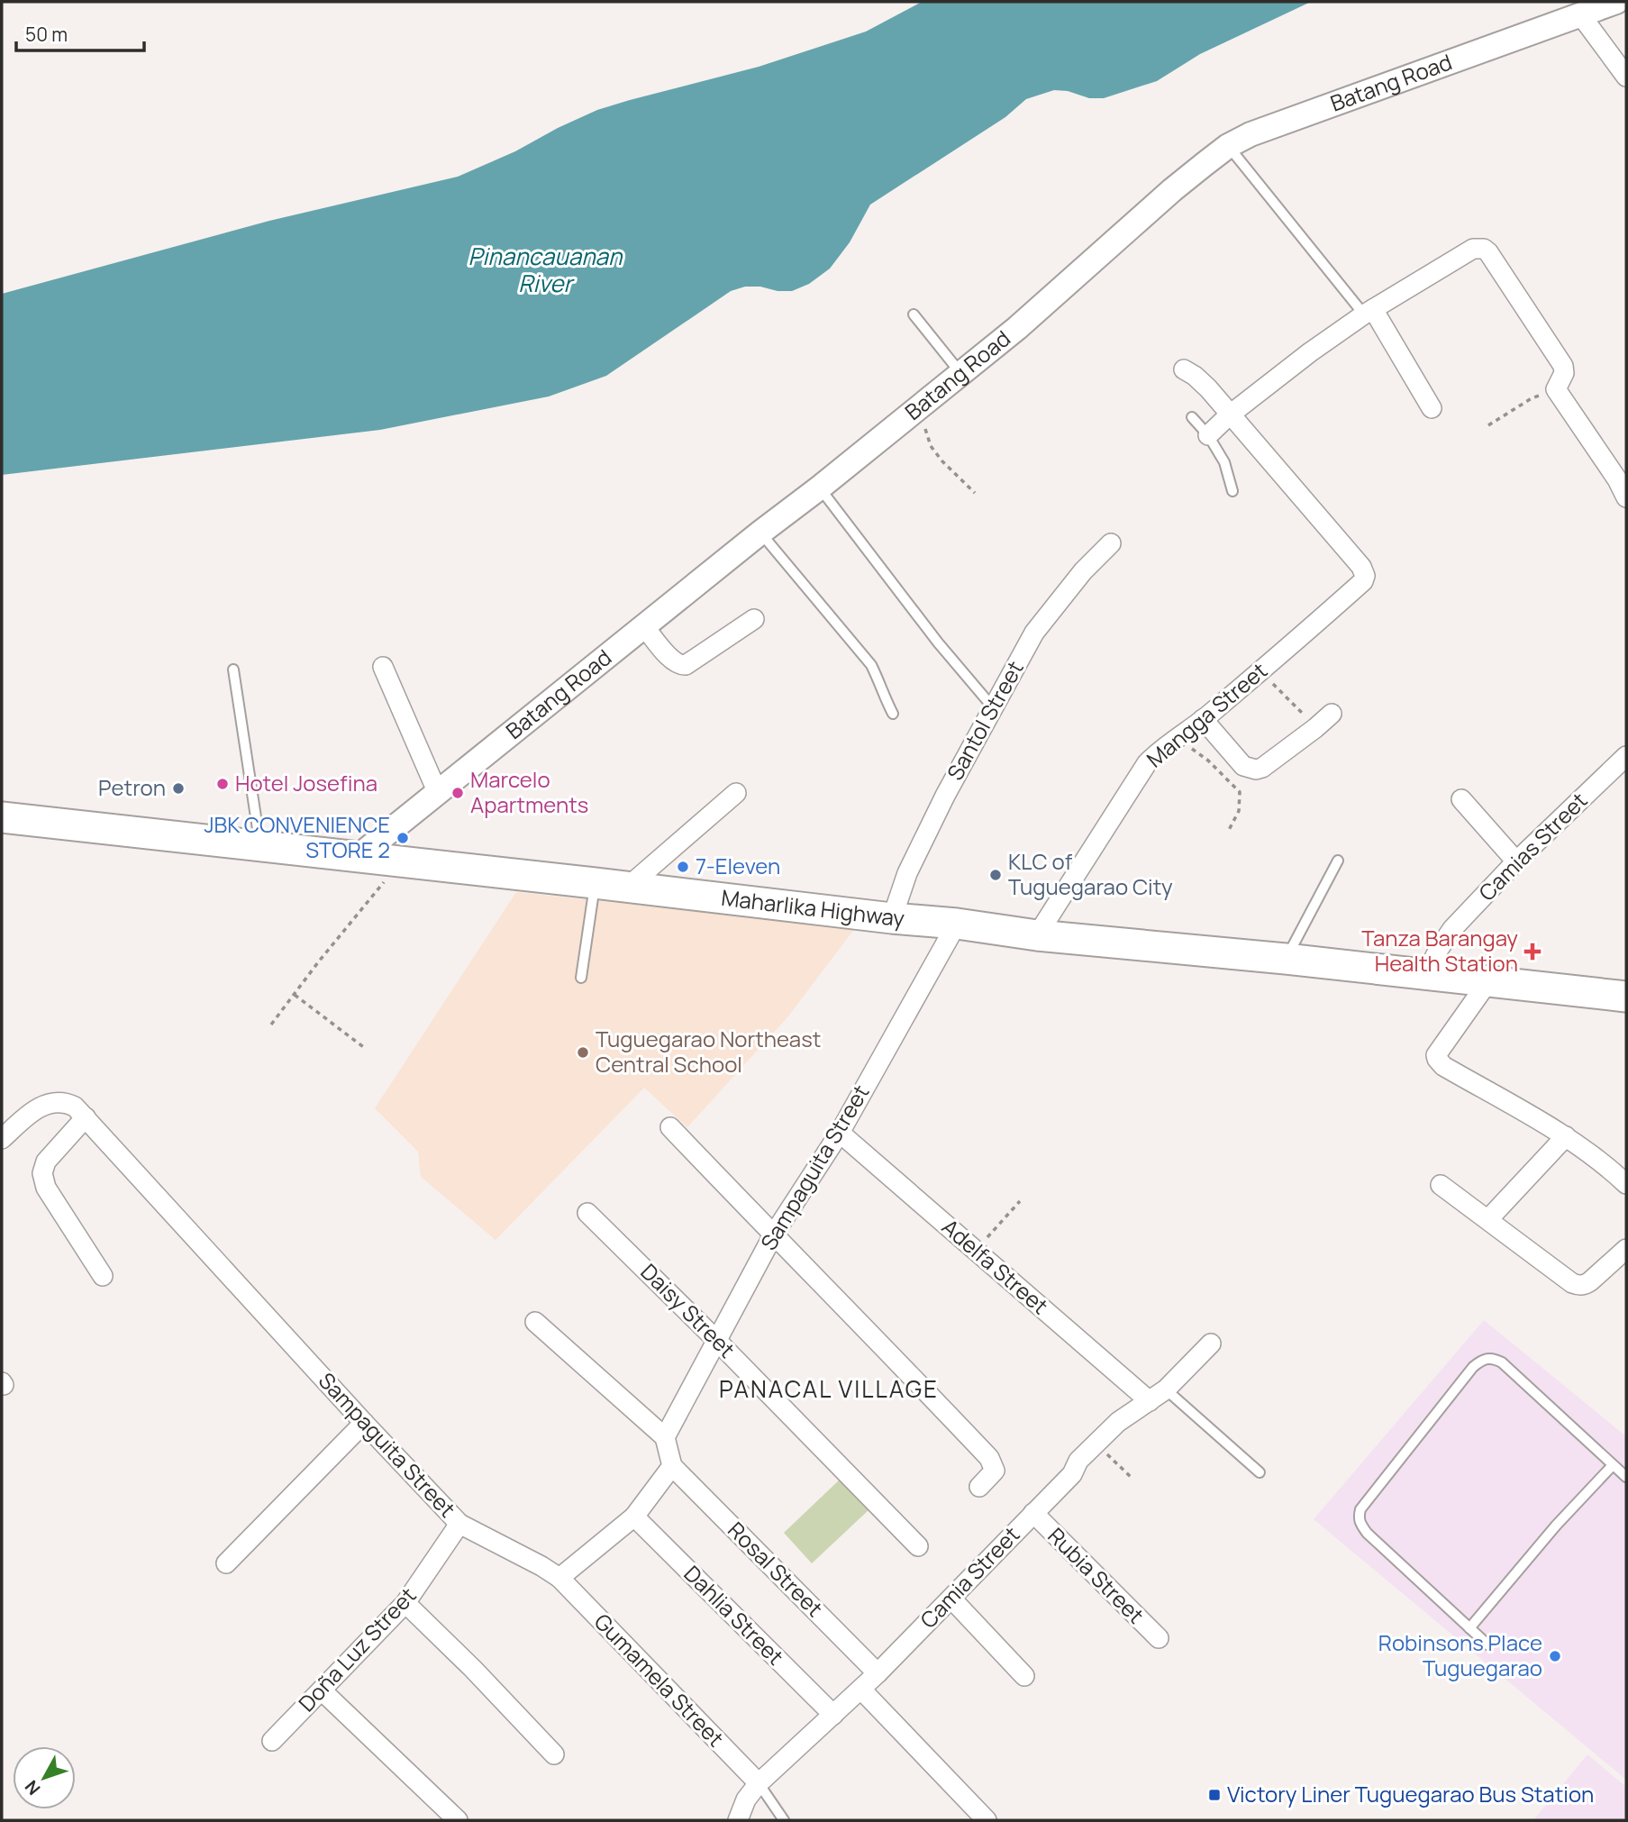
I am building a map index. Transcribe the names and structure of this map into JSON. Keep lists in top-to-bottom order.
{
  "streets": {
    "main road": ["Maharlika Highway"],
    "street": [
      "Batang Road",
      "Mangga Street",
      "Santol Street",
      "Camias Street",
      "Sampaguita Street",
      "Adelfa Street",
      "Daisy Street",
      "Rosal Street",
      "Rubia Street",
      "Camia Street",
      "Dahlia Street",
      "Doña Luz Street",
      "Gumamela Street"
    ]
  },
  "crossings": [
    ["Batang Road", "Maharlika Highway"],
    ["Mangga Street", "Maharlika Highway"],
    ["Santol Street", "Maharlika Highway"],
    ["Camias Street", "Maharlika Highway"],
    ["Maharlika Highway", "Sampaguita Street"],
    ["Sampaguita Street", "Adelfa Street"],
    ["Sampaguita Street", "Daisy Street"],
    ["Sampaguita Street", "Doña Luz Street"],
    ["Sampaguita Street", "Gumamela Street"],
    ["Adelfa Street", "Camia Street"],
    ["Rosal Street", "Camia Street"],
    ["Rubia Street", "Camia Street"],
    ["Camia Street", "Dahlia Street"],
    ["Camia Street", "Gumamela Street"]
  ],
  "districts": ["PANACAL VILLAGE"],
  "water": ["Pinancauanan River"],
  "places": {
    "other": [
      "Hotel Josefina",
      "Petron",
      "Marcelo Apartments",
      "JBK CONVENIENCE STORE 2",
      "7-Eleven",
      "KLC of Tuguegarao City",
      "Tuguegarao Northeast Central School",
      "Robinsons Place Tuguegarao"
    ],
    "health": ["Tanza Barangay Health Station"],
    "transit": ["Victory Liner Tuguegarao Bus Station"]
  },
  "scale_bar": "50 m",
  "north": "bottom left"
}
